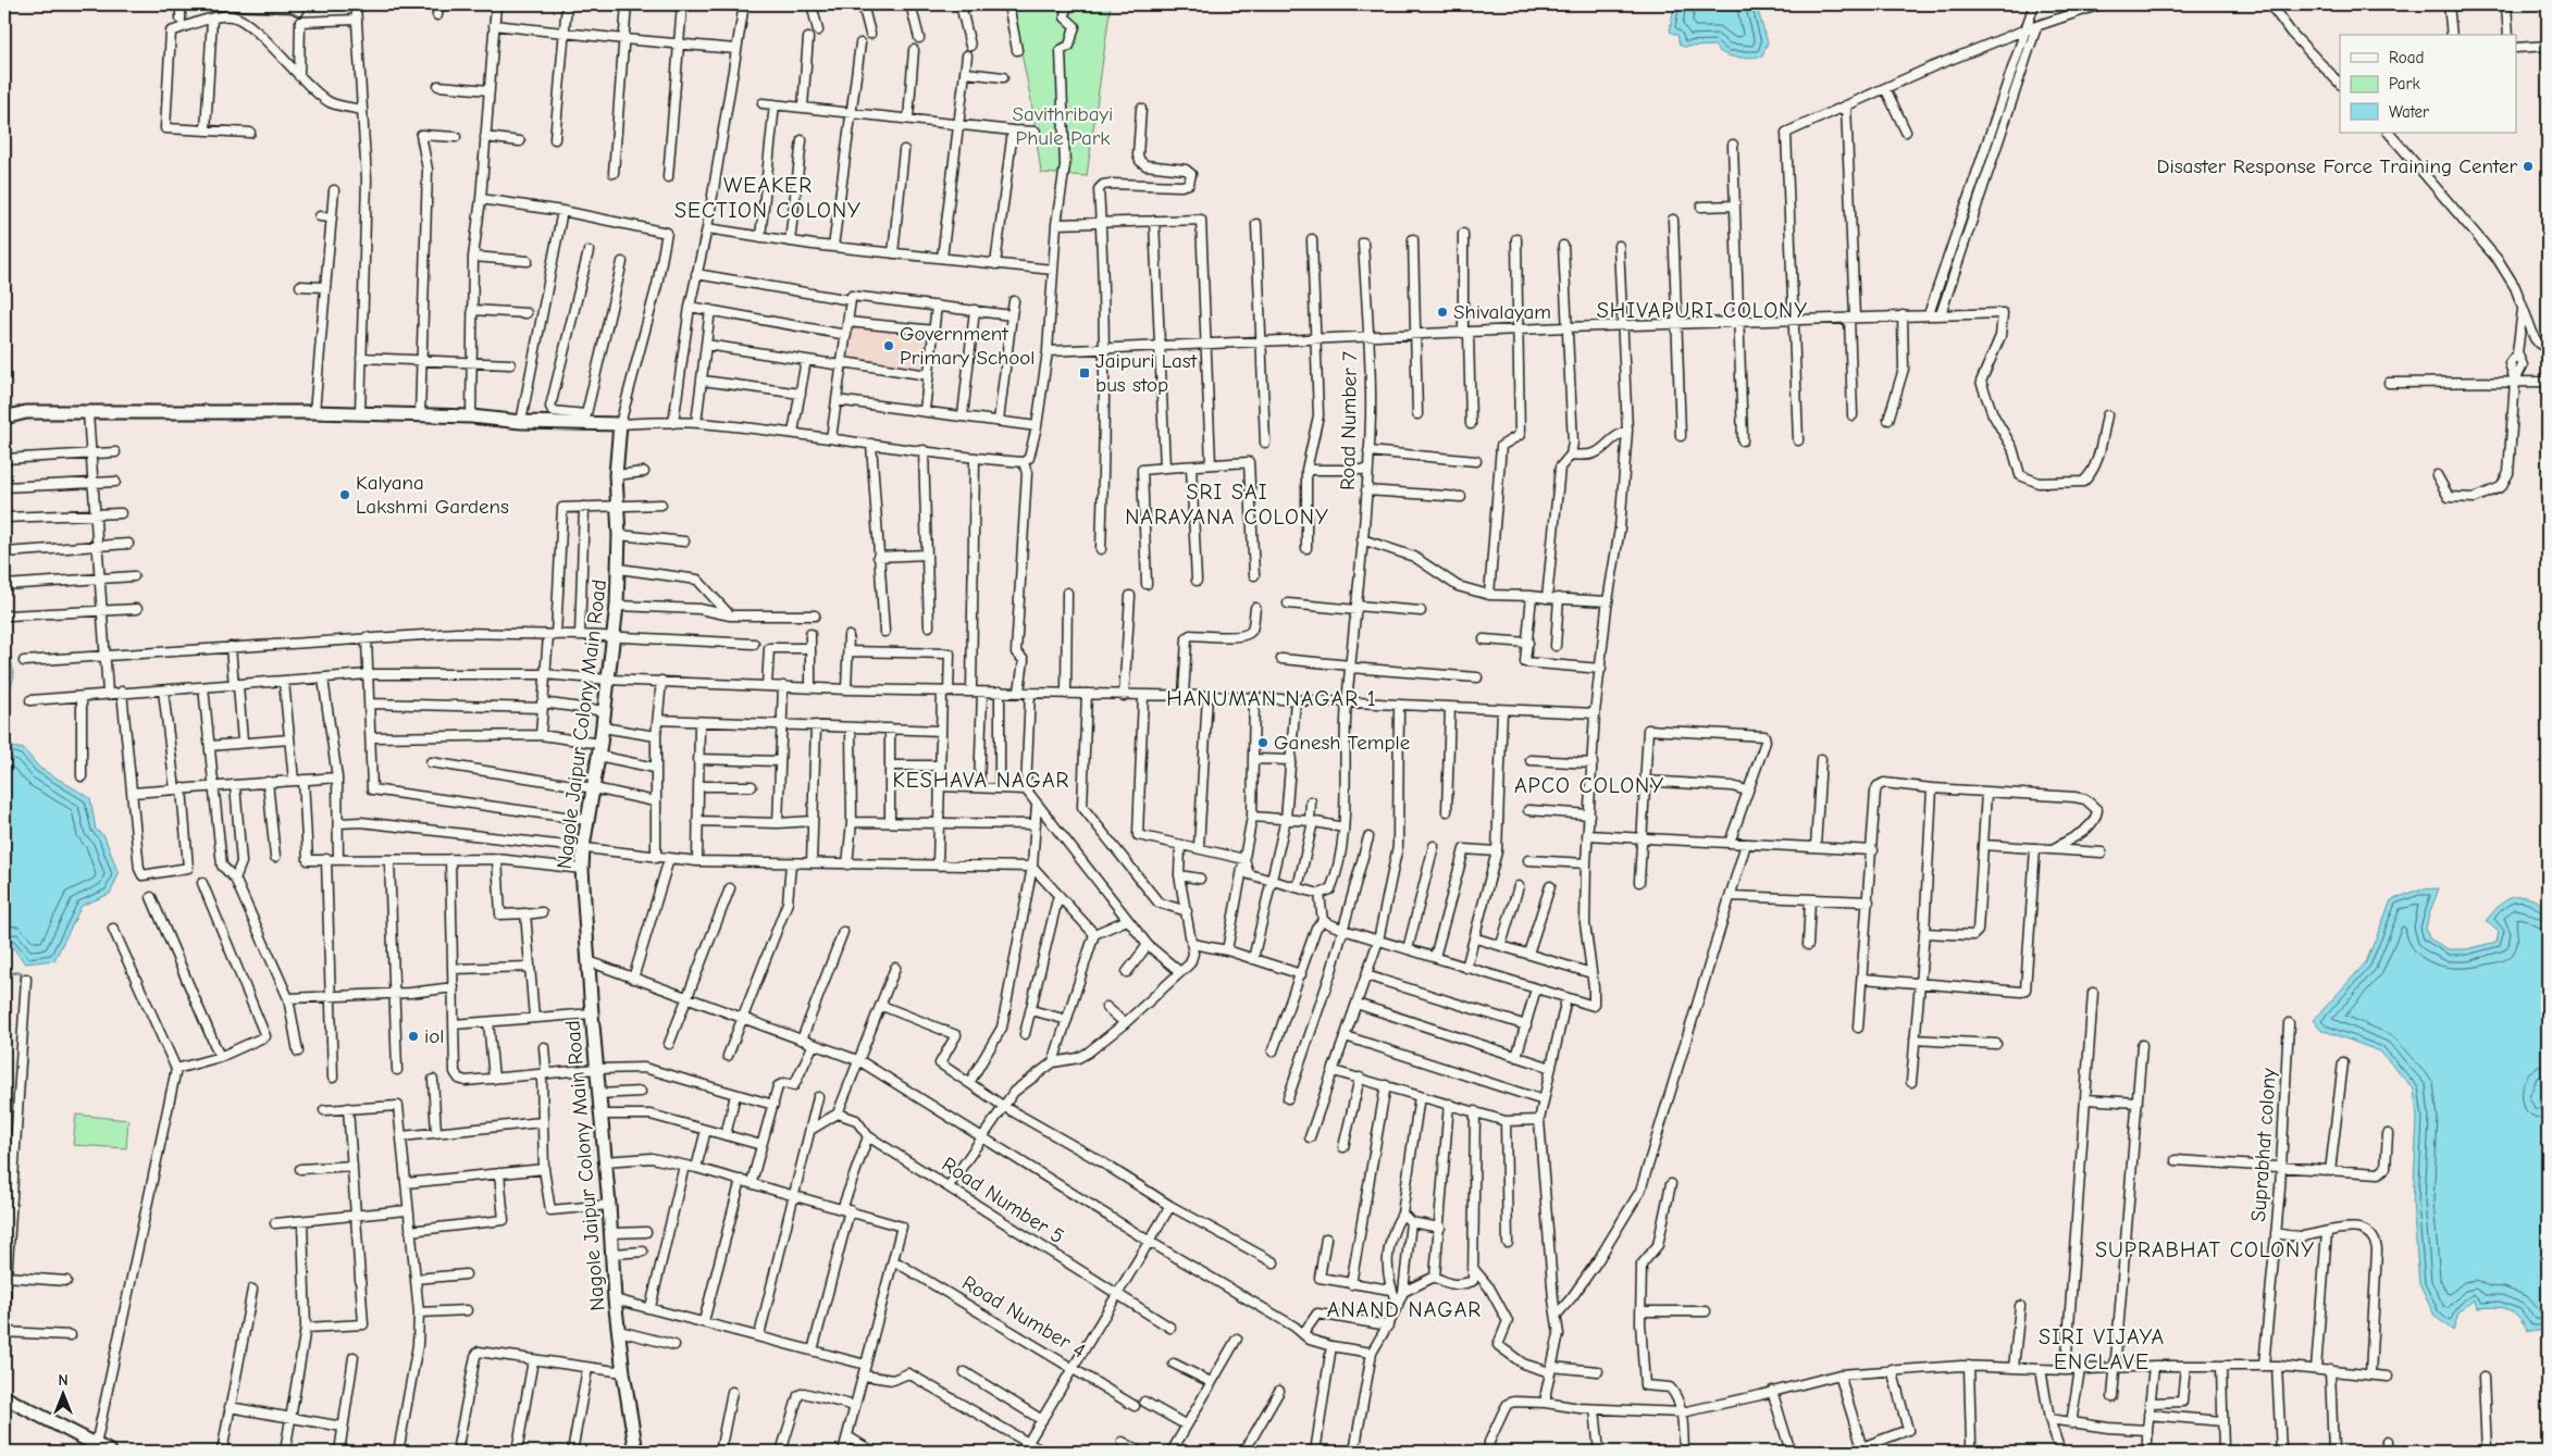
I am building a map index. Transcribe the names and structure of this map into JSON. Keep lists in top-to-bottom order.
{
  "streets": {
    "street": [
      "Road Number 7",
      "Nagole Jaipur Colony Main Road",
      "Suprabhat colony",
      "Road Number 5",
      "Road Number 4"
    ]
  },
  "districts": [
    "WEAKER SECTION COLONY",
    "SHIVAPURI COLONY",
    "SRI SAI NARAYANA COLONY",
    "HANUMAN NAGAR 1",
    "KESHAVA NAGAR",
    "APCO COLONY",
    "SUPRABHAT COLONY",
    "ANAND NAGAR",
    "SIRI VIJAYA ENCLAVE"
  ],
  "parks": ["Savithribayi Phule Park"],
  "places": {
    "other": [
      "Disaster Response Force Training Center",
      "Shivalayam",
      "Government Primary School",
      "Kalyana Lakshmi Gardens",
      "Ganesh Temple",
      "iol"
    ],
    "transit": ["Jaipuri Last bus stop"]
  },
  "legend": ["Road", "Park", "Water"],
  "north": "top"
}
